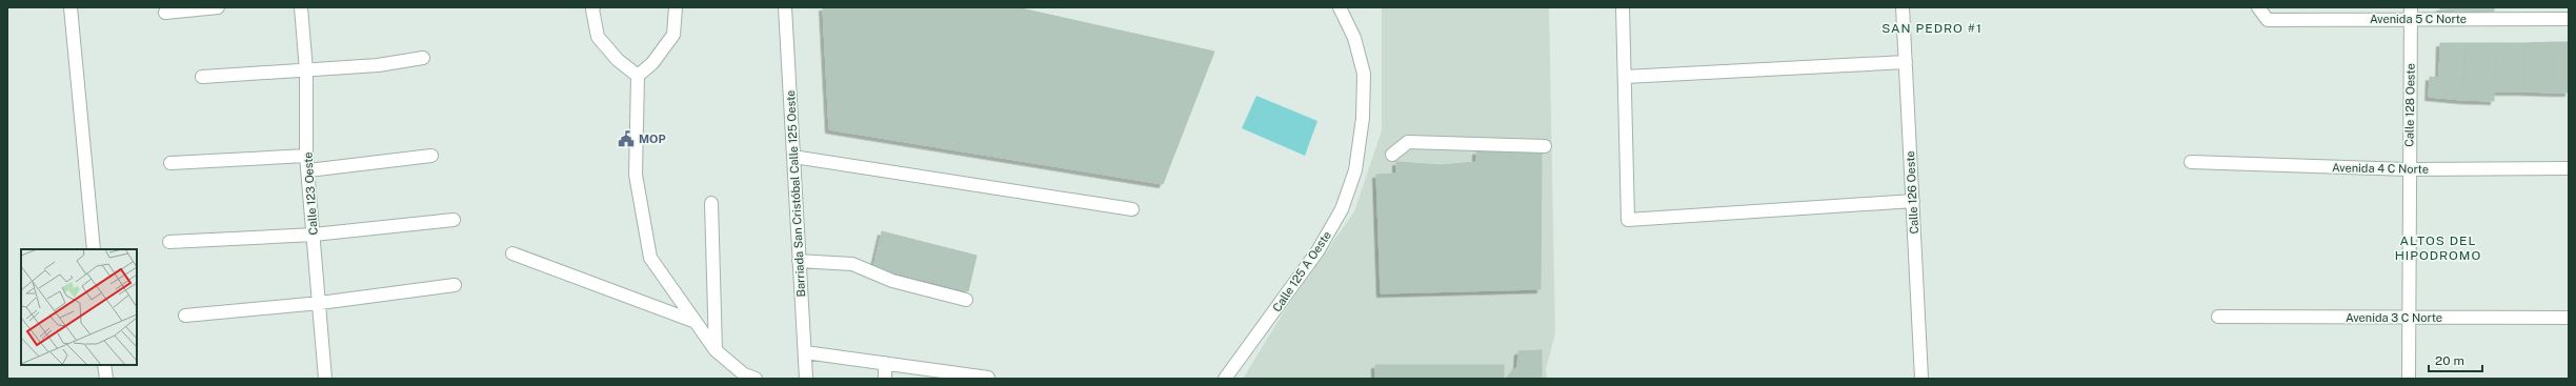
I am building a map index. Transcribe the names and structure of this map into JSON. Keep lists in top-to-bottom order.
{
  "streets": {
    "street": [
      "Avenida 5 C Norte",
      "Calle 128 Oeste",
      "Avenida 4 C Norte",
      "Calle 126 Oeste",
      "Calle 123 Oeste",
      "Barriada San Cristóbal Calle 125 Oeste",
      "Calle 125 A Oeste",
      "Avenida 3 C Norte"
    ]
  },
  "crossings": [
    ["Avenida 5 C Norte", "Calle 128 Oeste"],
    ["Calle 128 Oeste", "Avenida 4 C Norte"],
    ["Calle 128 Oeste", "Avenida 3 C Norte"]
  ],
  "districts": ["SAN PEDRO #1", "ALTOS DEL HIPODROMO"],
  "places": {
    "public building": ["MOP"]
  },
  "scale_bar": "20 m"
}
